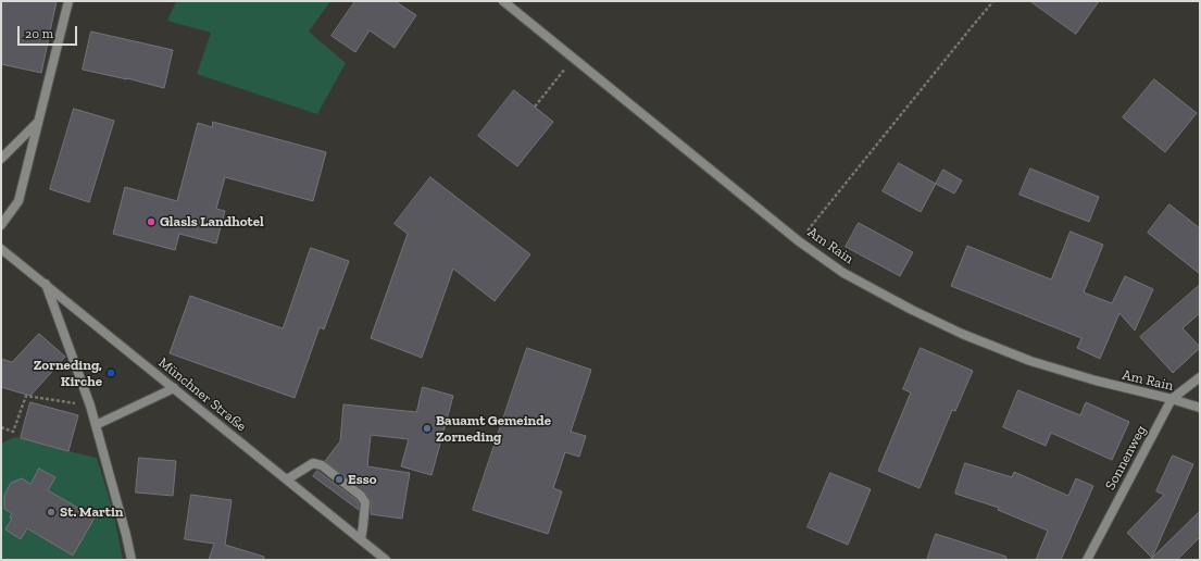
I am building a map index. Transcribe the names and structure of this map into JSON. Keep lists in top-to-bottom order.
{
  "streets": {
    "street": ["Am Rain", "Münchner Straße", "Sonnenweg"]
  },
  "crossings": [
    ["Am Rain", "Sonnenweg"]
  ],
  "places": [
    "Glasls Landhotel",
    "Zorneding, Kirche",
    "Bauamt Gemeinde Zorneding",
    "Esso",
    "St. Martin"
  ],
  "scale_bar": "20 m"
}
